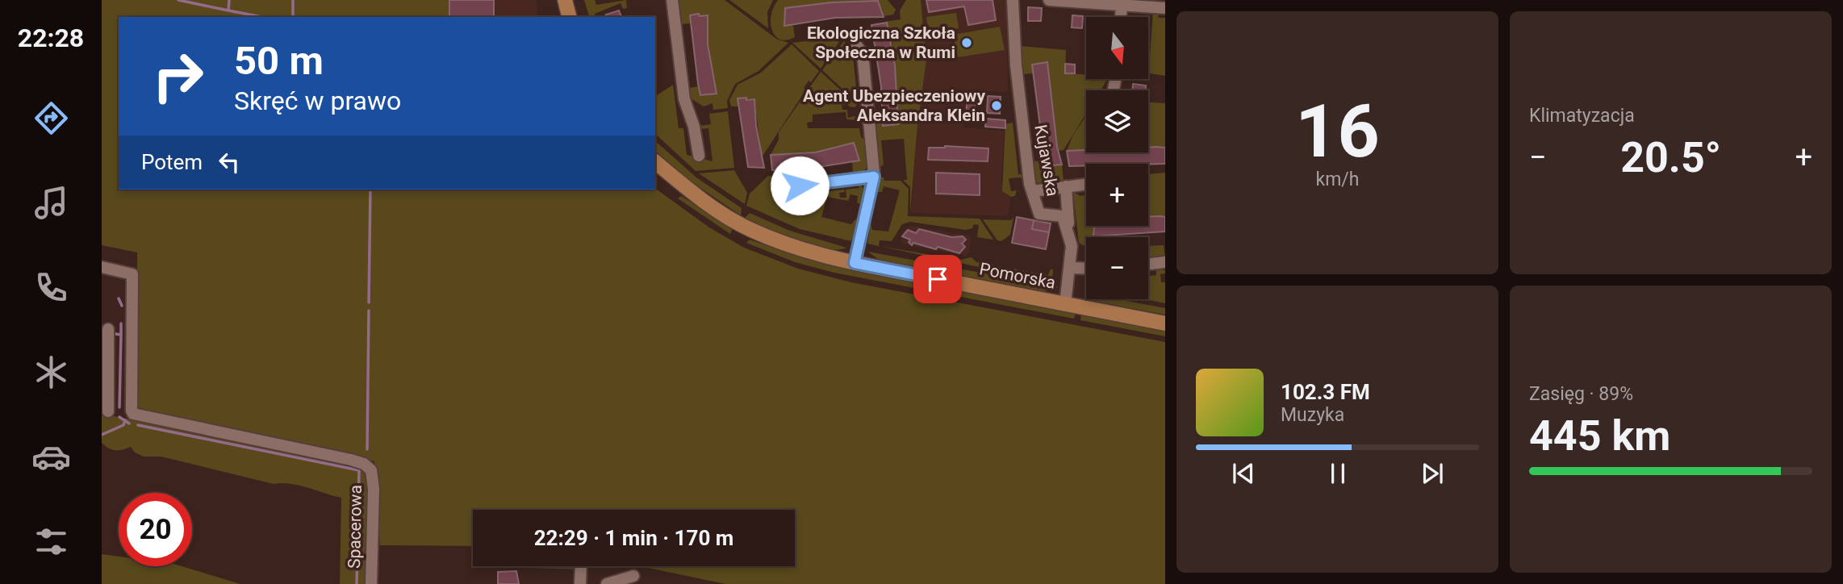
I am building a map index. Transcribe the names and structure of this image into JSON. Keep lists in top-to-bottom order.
{
  "streets": {
    "main road": ["Pomorska"],
    "street": ["Kujawska", "Spacerowa"]
  },
  "places": ["Ekologiczna Szkoła Społeczna w Rumi", "Agent Ubezpieczeniowy Aleksandra Klein"],
  "north": "bottom",
  "page": {
    "tabs": "22:28",
    "tile": [
      ["16", "km/h"],
      "Klimatyzacja",
      ["Zasięg · 89%", "445 km"]
    ],
    "map_buttons": ["+", "−"],
    "turn": ["50 m", "Skręć w prawo"],
    "heat": ["−", "20.5°", "+"],
    "then": "Potem",
    "song": ["102.3 FM", "Muzyka"],
    "limit": "20",
    "trip": "22:29 · 1 min · 170 m"
  }
}
